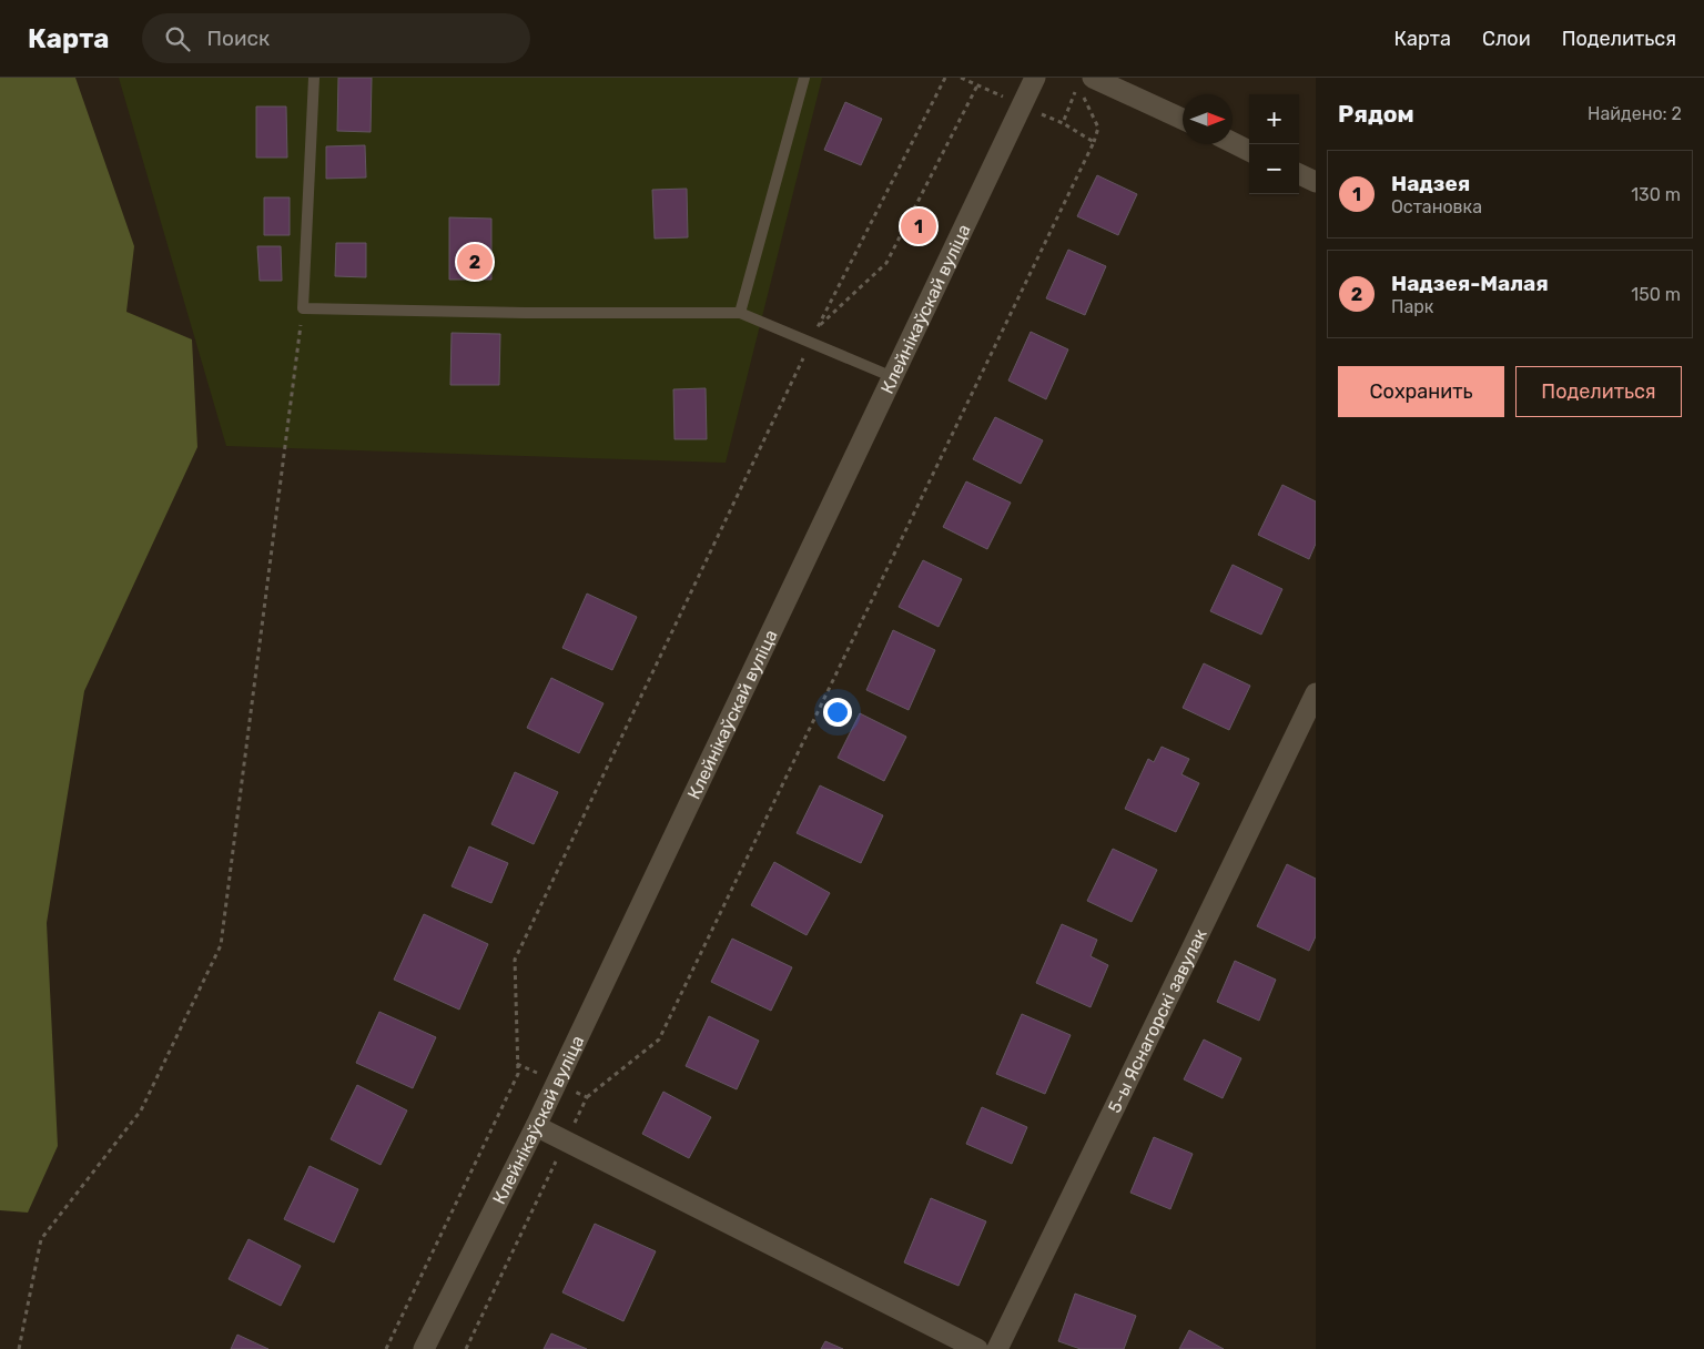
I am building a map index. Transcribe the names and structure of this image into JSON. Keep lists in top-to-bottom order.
{
  "streets": {
    "street": ["Клейнікаўскай вуліца", "5-ы Яснагорскі завулак"]
  },
  "north": "right",
  "page": {
    "header": "Карта",
    "search": "Поиск",
    "nav": ["Карта", "Слои", "Поделиться"],
    "heading": ["Рядом", "Найдено: 2"],
    "map_buttons": ["+", "−"],
    "list": [
      {
        "mark": "1",
        "name": "Надзея",
        "note": "Остановка",
        "value": "130 m"
      },
      {
        "mark": "2",
        "name": "Надзея-Малая",
        "note": "Парк",
        "value": "150 m"
      }
    ],
    "pins": ["1", "2"],
    "buttons": ["Сохранить", "Поделиться"]
  }
}
